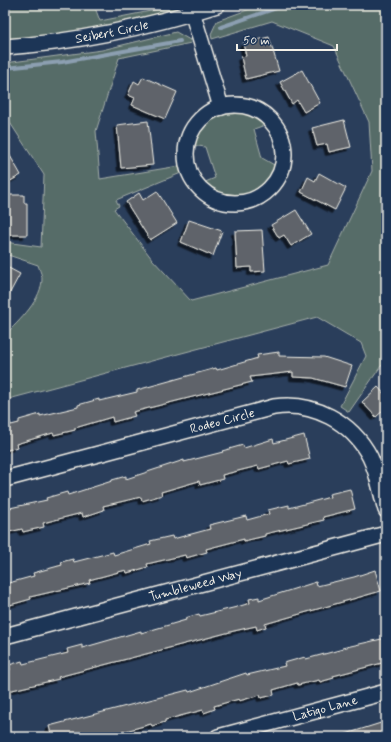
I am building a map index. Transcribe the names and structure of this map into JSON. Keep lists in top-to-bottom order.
{
  "streets": {
    "street": [
      "Seibert Circle",
      "Rodeo Circle",
      "Tumbleweed Way",
      "Latigo Lane"
    ]
  },
  "scale_bar": "50 m"
}
